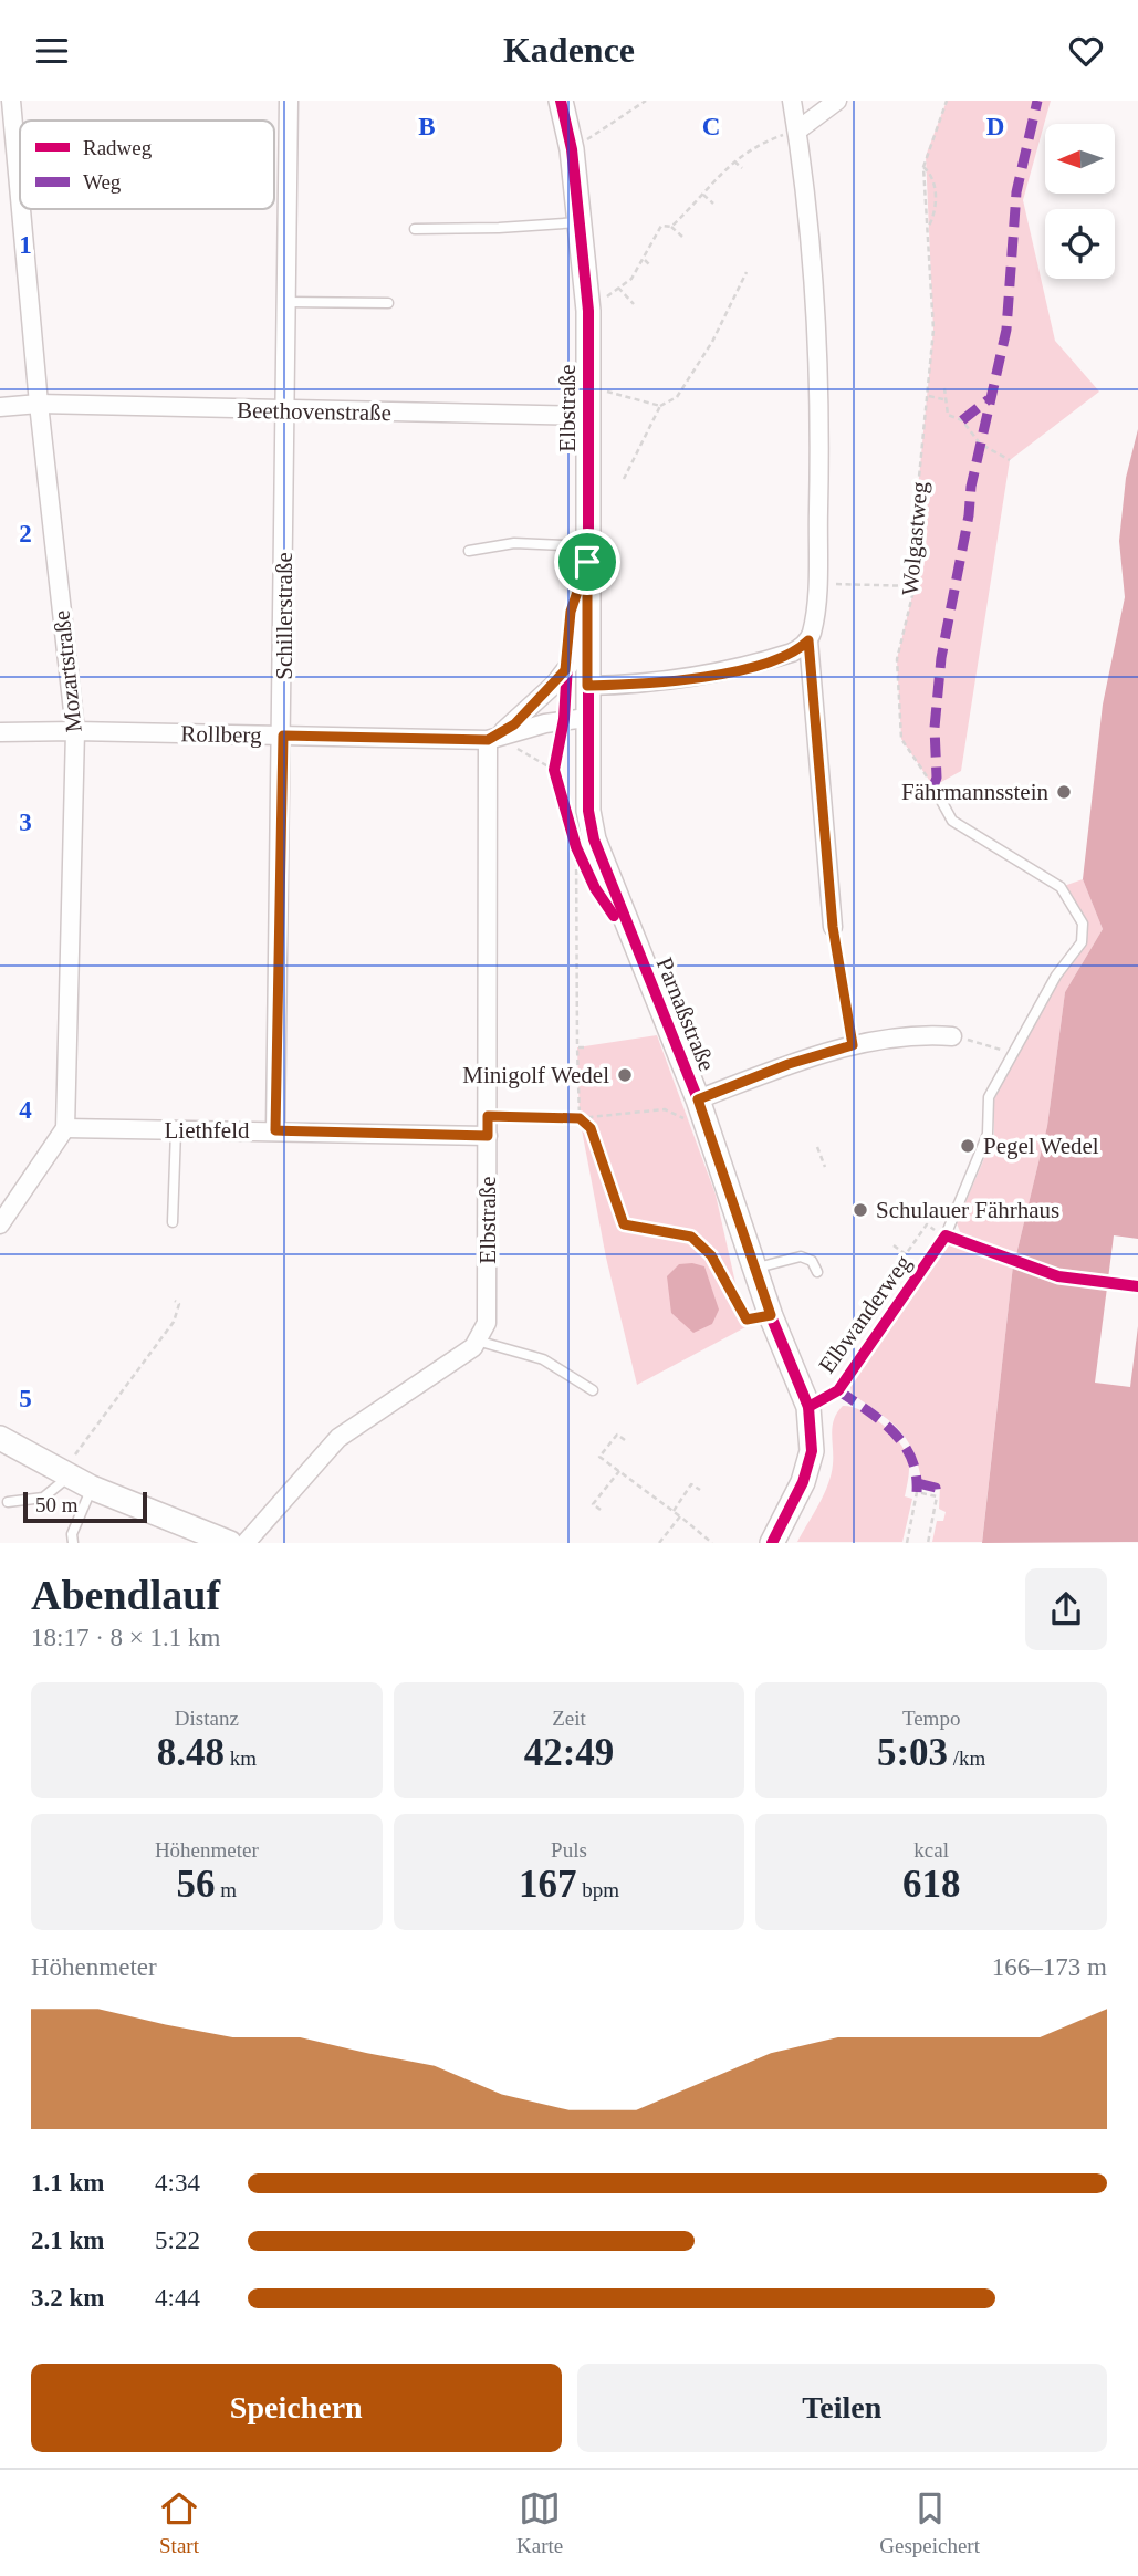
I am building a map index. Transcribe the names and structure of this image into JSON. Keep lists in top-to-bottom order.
{
  "streets": {
    "street": [
      "Elbstraße",
      "Beethovenstraße",
      "Schillerstraße",
      "Mozartstraße",
      "Rollberg",
      "Parnaßstraße",
      "Liethfeld"
    ],
    "lane": ["Elbwanderweg"],
    "path": ["Wolgastweg"]
  },
  "crossings": [
    ["Elbstraße", "Beethovenstraße"],
    ["Elbstraße", "Rollberg"],
    ["Elbstraße", "Parnaßstraße"],
    ["Elbstraße", "Liethfeld"],
    ["Beethovenstraße", "Schillerstraße"],
    ["Beethovenstraße", "Mozartstraße"],
    ["Schillerstraße", "Rollberg"],
    ["Schillerstraße", "Liethfeld"],
    ["Mozartstraße", "Rollberg"],
    ["Mozartstraße", "Liethfeld"],
    ["Parnaßstraße", "Elbwanderweg"]
  ],
  "places": [
    "Fährmannsstein",
    "Minigolf Wedel",
    "Pegel Wedel",
    "Schulauer Fährhaus"
  ],
  "legend": ["Radweg", "Weg"],
  "scale_bar": "50 m",
  "north": "left",
  "page": {
    "header": "Kadence",
    "scale": "50 m",
    "heading": ["Abendlauf", "18:17 · 8 × 1.1 km"],
    "stats": [
      ["Distanz", "8.48 km"],
      ["Zeit", "42:49"],
      ["Tempo", "5:03 /km"],
      ["Höhenmeter", "56 m"],
      ["Puls", "167 bpm"],
      ["kcal", "618"]
    ],
    "chart": ["Höhenmeter", "166–173 m"],
    "list": [
      {
        "name": "1.1 km",
        "note": "4:34"
      },
      {
        "name": "2.1 km",
        "note": "5:22"
      },
      {
        "name": "3.2 km",
        "note": "4:44"
      }
    ],
    "buttons": ["Speichern", "Teilen"],
    "tabs": ["Start", "Karte", "Gespeichert"]
  },
  "grid": {
    "columns": ["B", "C", "D"],
    "rows": [
      "1",
      "2",
      "3",
      "4",
      "5"
    ]
  }
}
